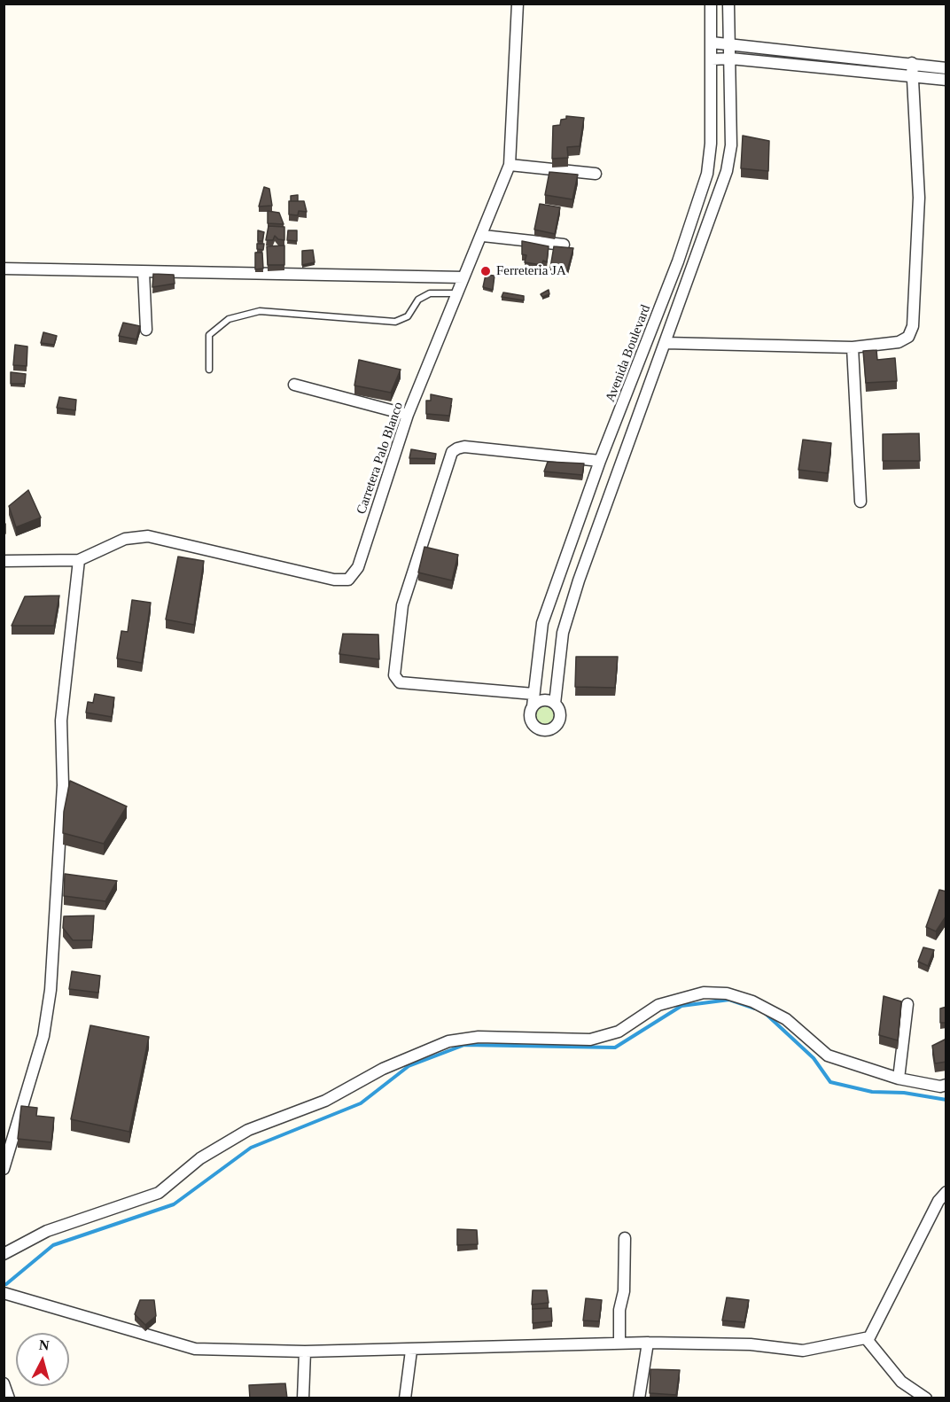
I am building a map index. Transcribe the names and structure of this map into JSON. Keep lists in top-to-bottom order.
{
  "streets": {
    "street": ["Avenida Boulevard", "Carretera Palo Blanco"]
  },
  "places": ["Ferreteria JA"],
  "north": "top"
}
